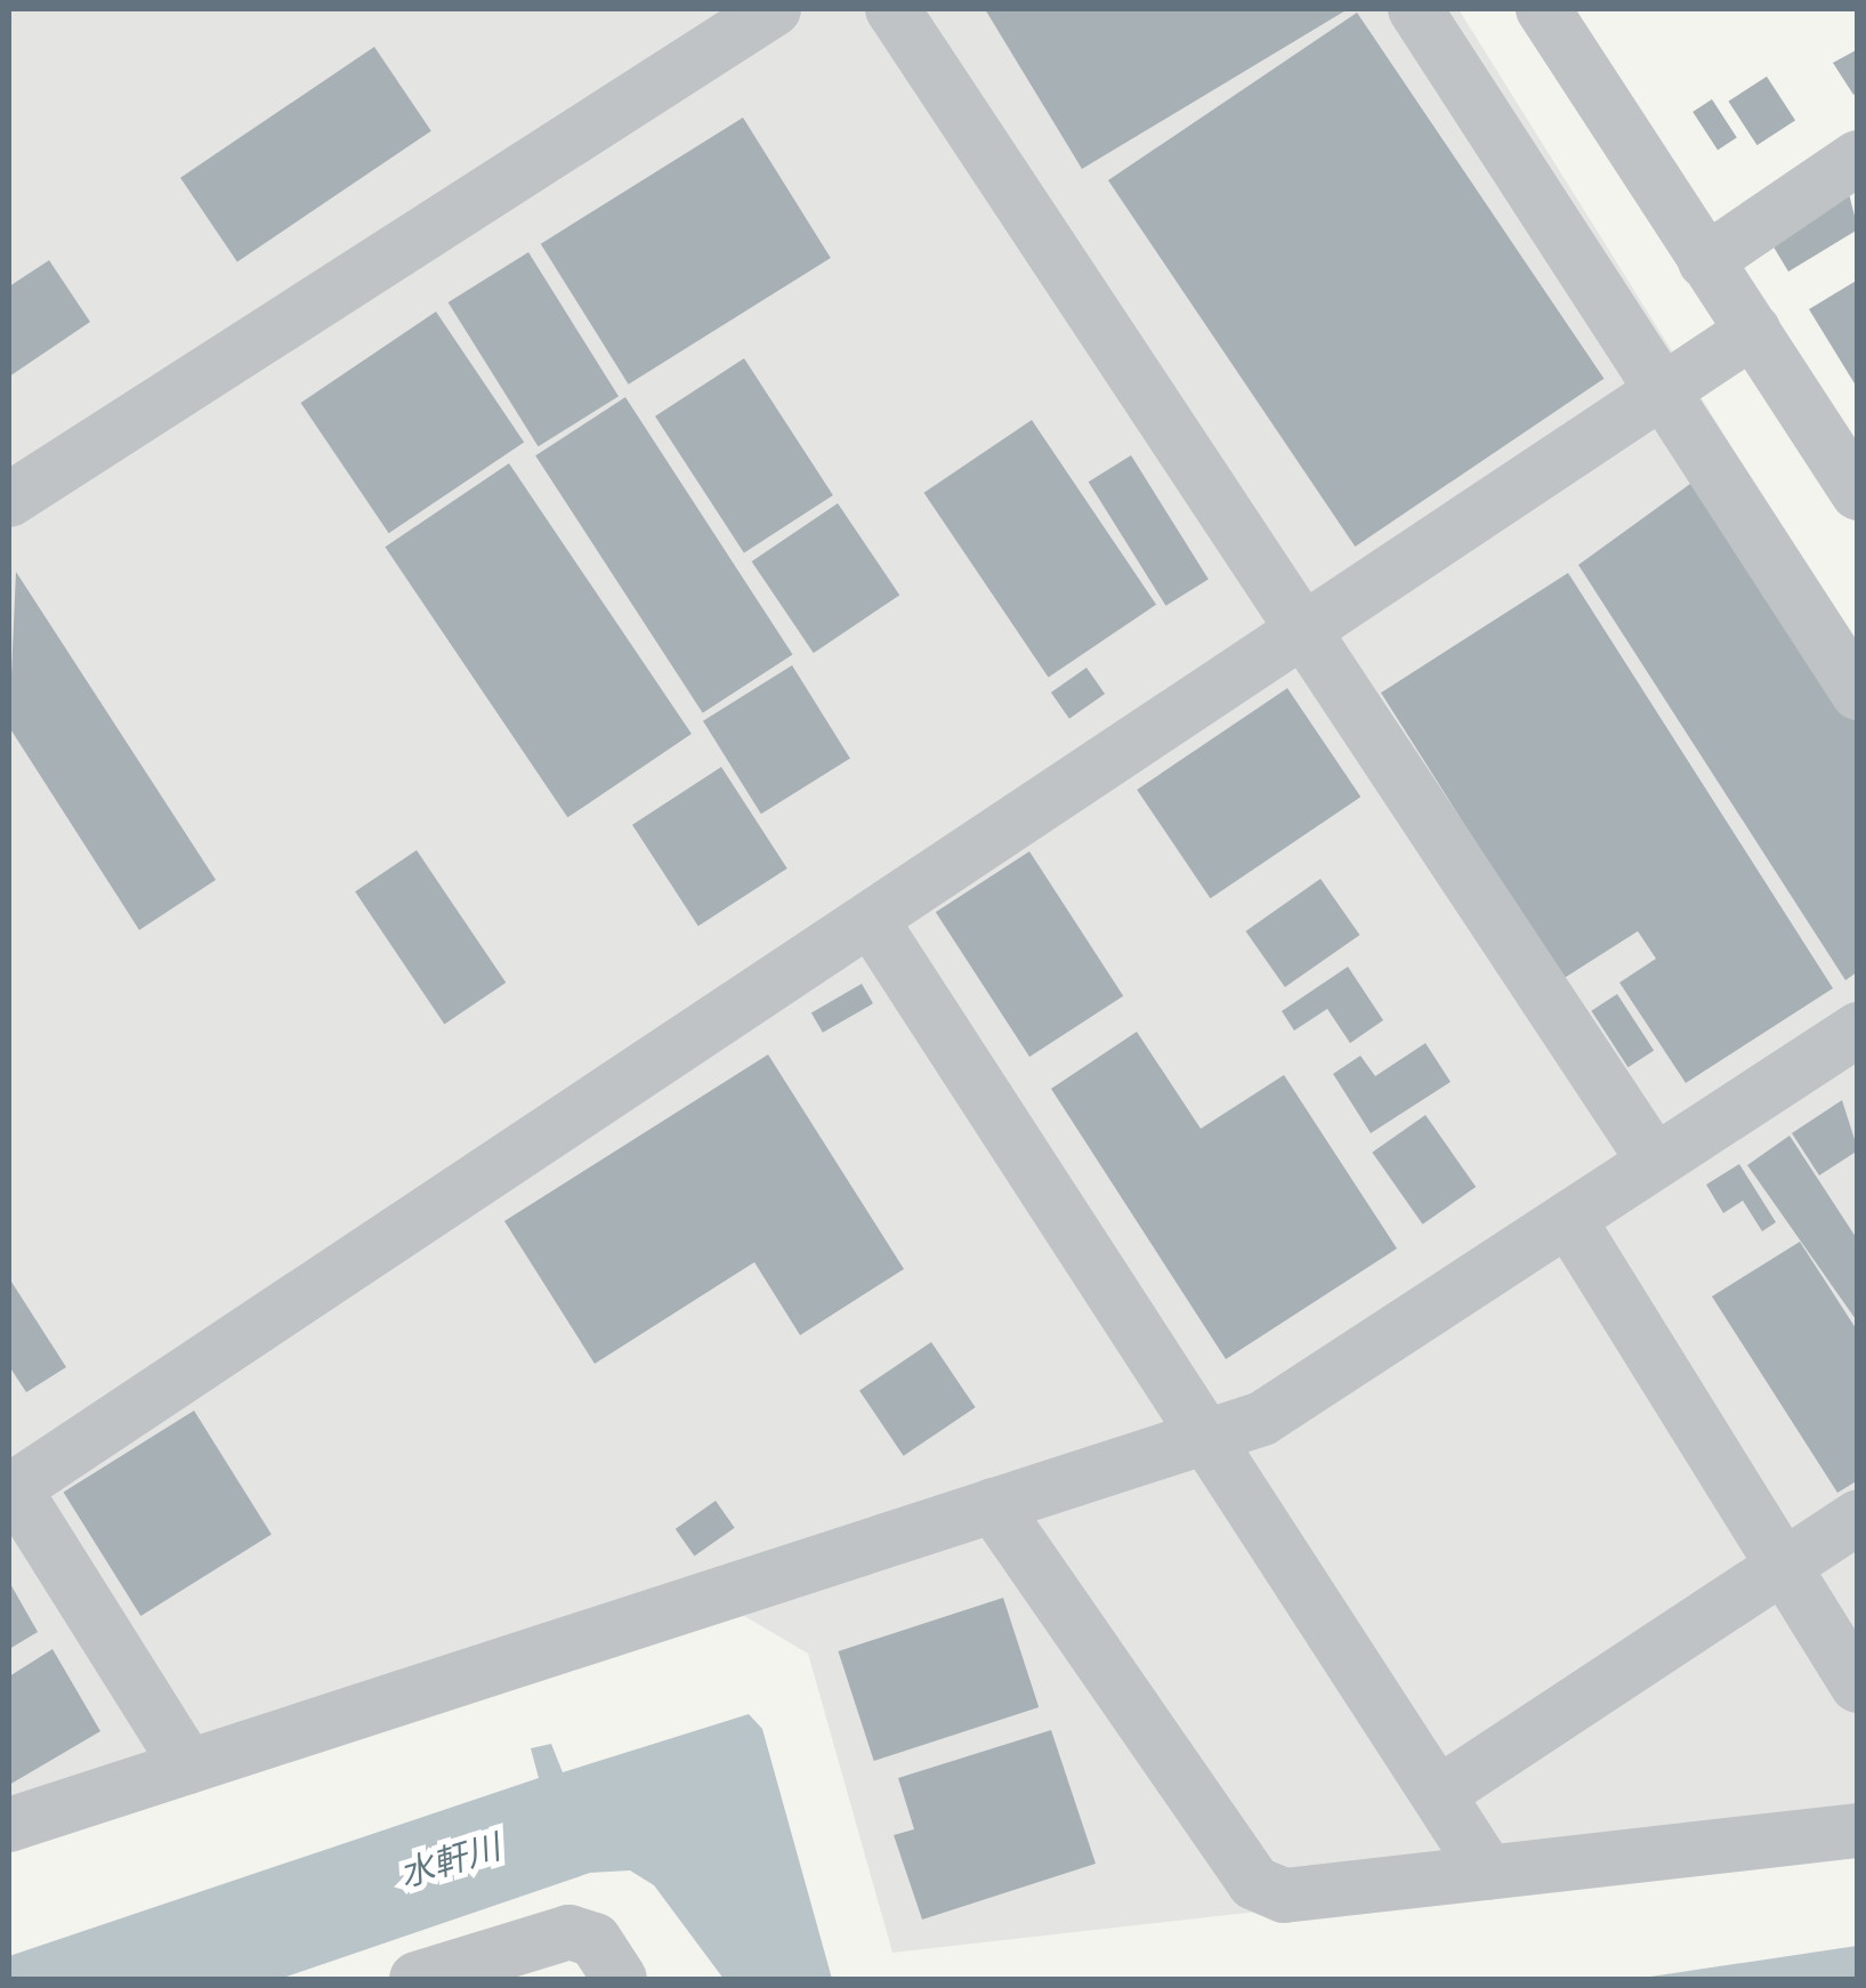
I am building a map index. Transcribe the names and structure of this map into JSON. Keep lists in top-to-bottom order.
{
  "water": ["水軒川"]
}
